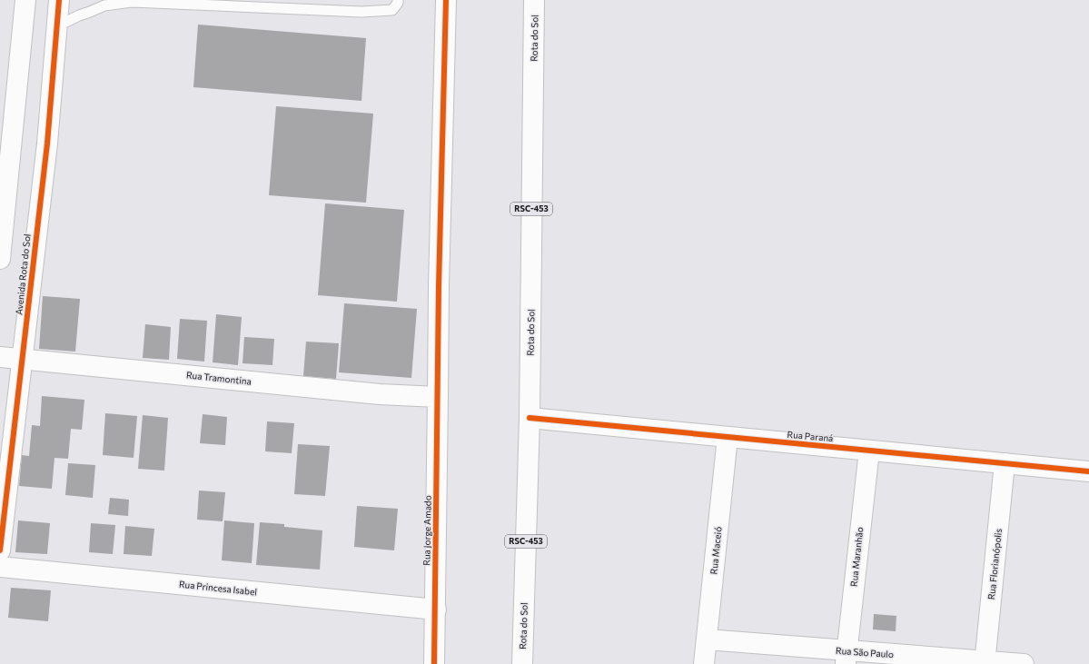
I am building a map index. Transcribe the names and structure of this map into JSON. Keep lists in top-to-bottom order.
{
  "streets": {
    "main road": [
      "Rota do Sol",
      "RSC-453",
      "Avenida Rota do Sol",
      "Rua Tramontina",
      "Rua Paraná",
      "Rua Jorge Amado",
      "Rua Maceió",
      "Rua Maranhão",
      "Rua Florianópolis",
      "Rua Princesa Isabel",
      "Rua São Paulo"
    ]
  },
  "crossings": [
    ["Rota do Sol", "Rua Paraná"],
    ["Avenida Rota do Sol", "Rua Tramontina"],
    ["Rua Tramontina", "Rua Jorge Amado"],
    ["Rua Paraná", "Rua Maceió"],
    ["Rua Paraná", "Rua Maranhão"],
    ["Rua Paraná", "Rua Florianópolis"],
    ["Rua Jorge Amado", "Rua Princesa Isabel"],
    ["Rua Maceió", "Rua São Paulo"],
    ["Rua Maranhão", "Rua São Paulo"],
    ["Rua Florianópolis", "Rua São Paulo"]
  ]
}
